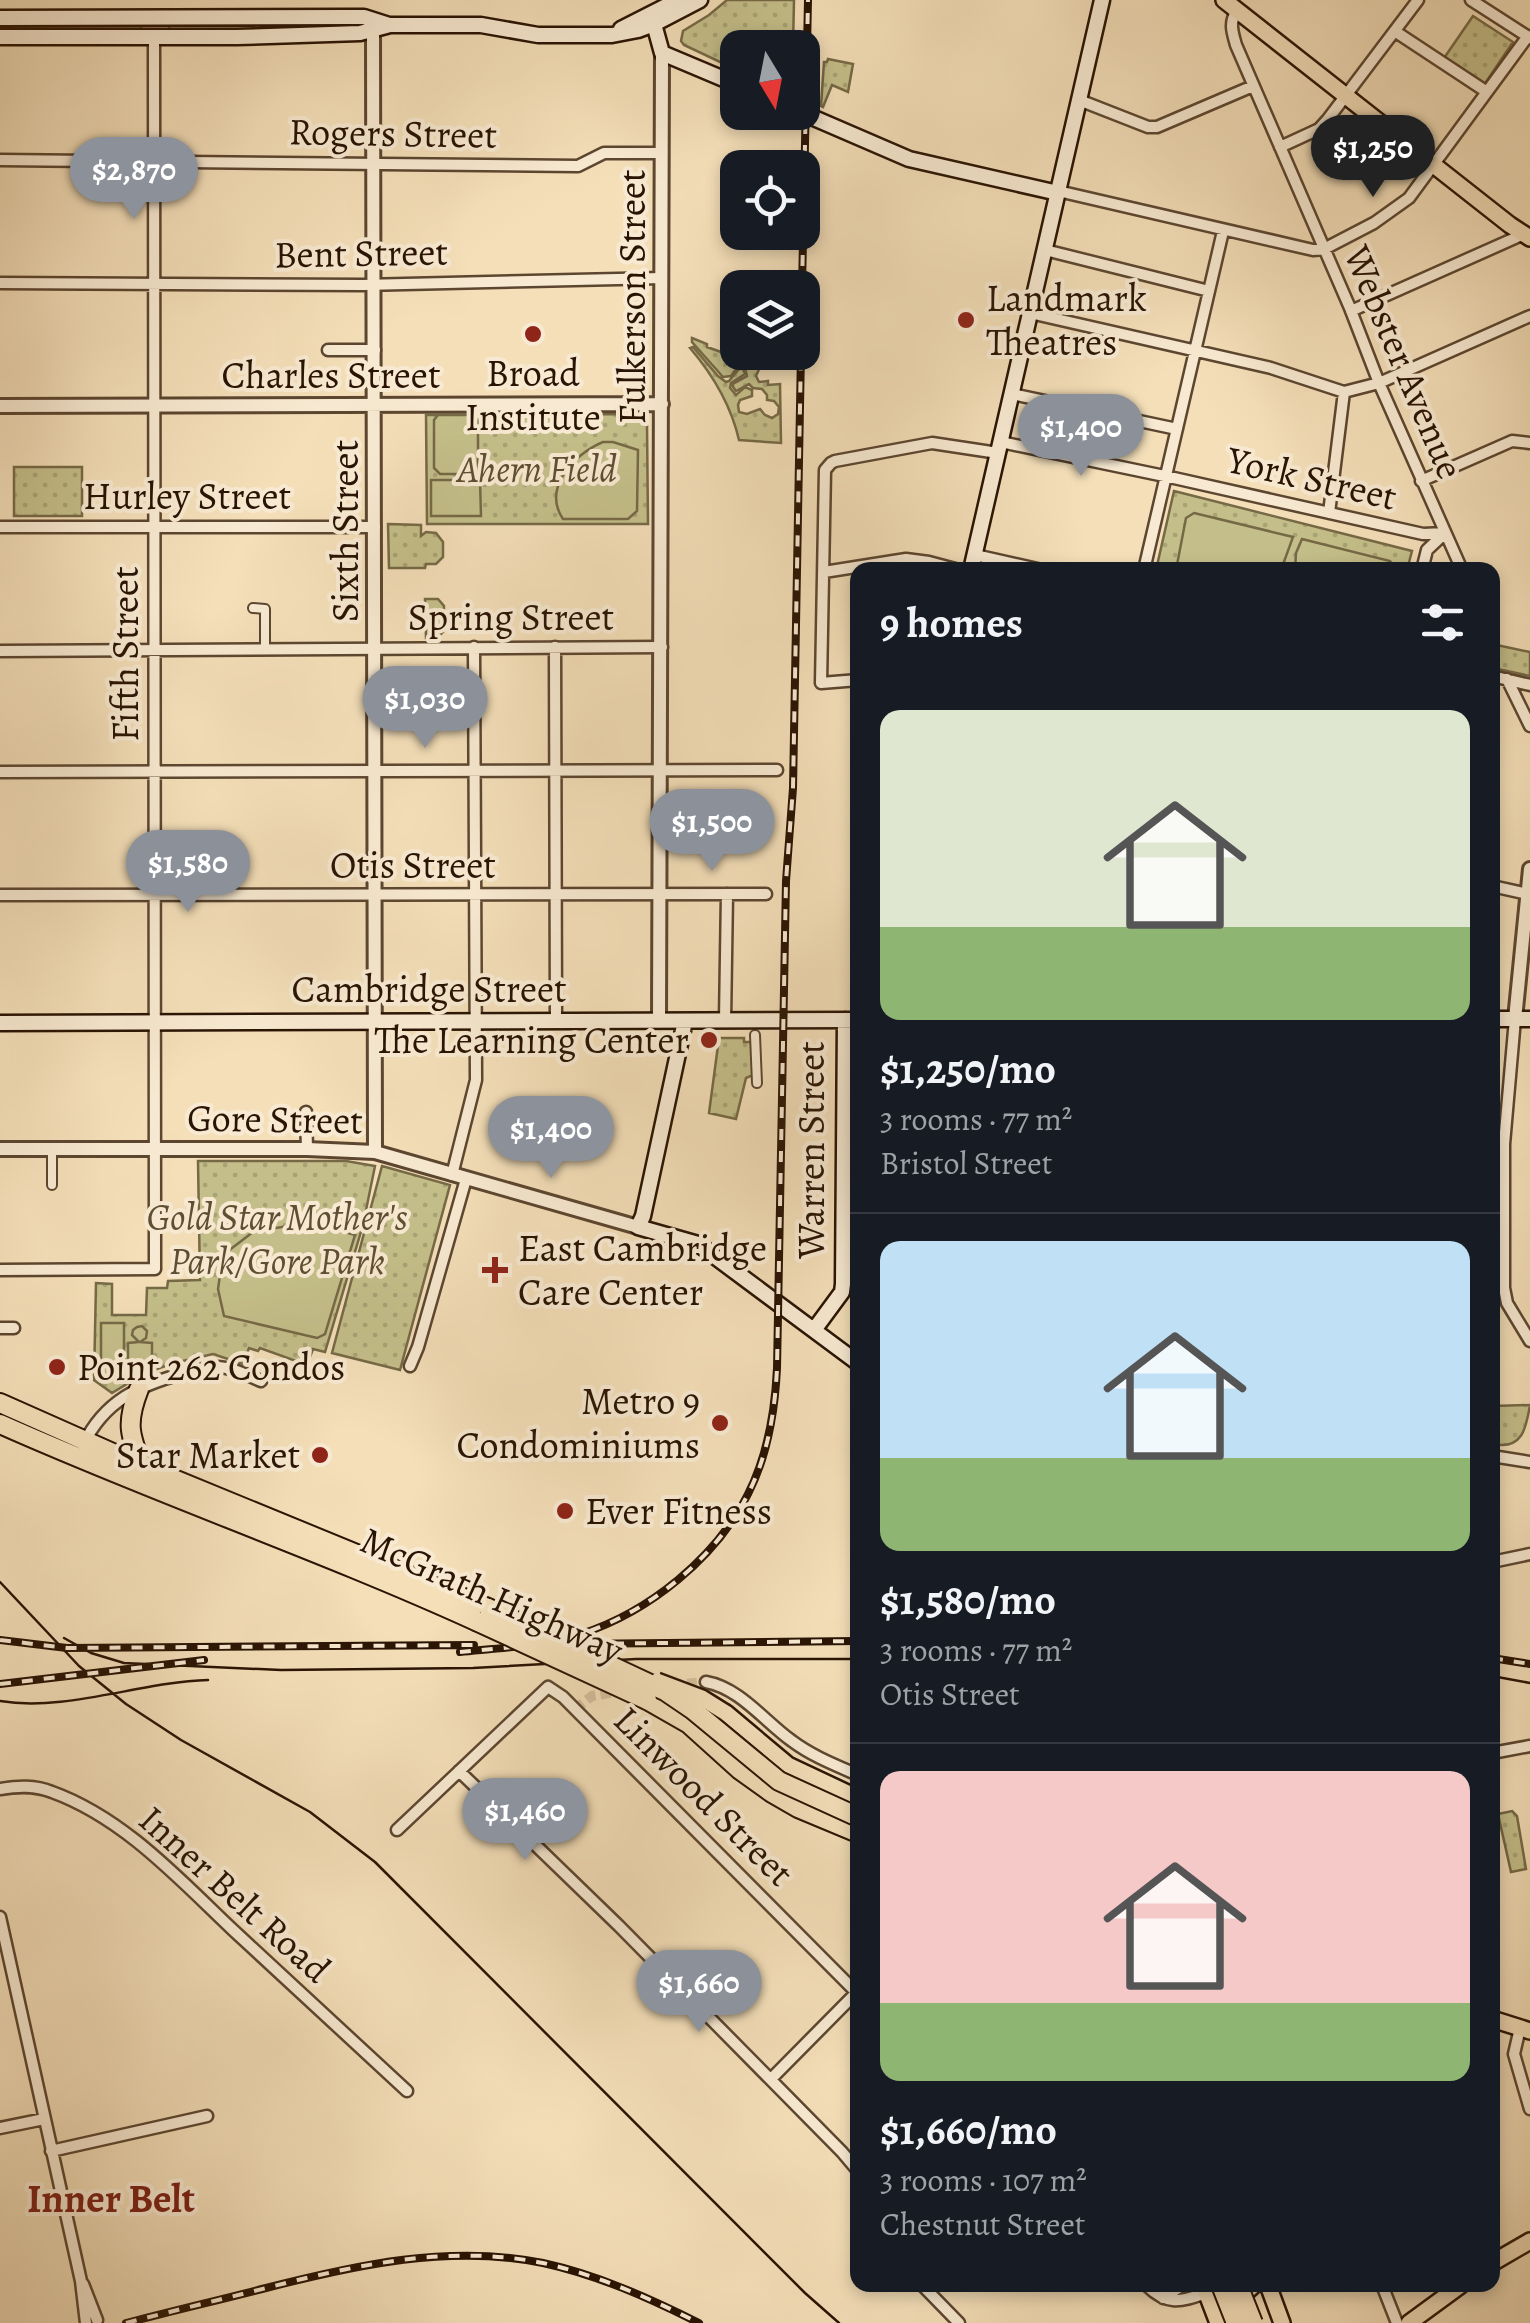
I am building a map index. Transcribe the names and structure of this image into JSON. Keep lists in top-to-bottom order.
{
  "streets": {
    "highway": ["McGrath Highway"],
    "main road": ["Cambridge Street", "Gore Street", "Warren Street"],
    "street": [
      "Rogers Street",
      "Bent Street",
      "Fulkerson Street",
      "Webster Avenue",
      "Charles Street",
      "York Street",
      "Hurley Street",
      "Sixth Street",
      "Spring Street",
      "Fifth Street",
      "Otis Street",
      "Linwood Street",
      "Inner Belt Road"
    ]
  },
  "crossings": [
    ["Rogers Street", "Fulkerson Street"],
    ["Rogers Street", "Sixth Street"],
    ["Rogers Street", "Fifth Street"],
    ["Bent Street", "Fulkerson Street"],
    ["Bent Street", "Sixth Street"],
    ["Bent Street", "Fifth Street"],
    ["Fulkerson Street", "Charles Street"],
    ["Fulkerson Street", "Spring Street"],
    ["Fulkerson Street", "Otis Street"],
    ["Fulkerson Street", "Cambridge Street"],
    ["Webster Avenue", "York Street"],
    ["Charles Street", "Sixth Street"],
    ["Charles Street", "Fifth Street"],
    ["Hurley Street", "Sixth Street"],
    ["Hurley Street", "Fifth Street"],
    ["Sixth Street", "Spring Street"],
    ["Sixth Street", "Otis Street"],
    ["Sixth Street", "Cambridge Street"],
    ["Sixth Street", "Gore Street"],
    ["Spring Street", "Fifth Street"],
    ["Fifth Street", "Otis Street"],
    ["Fifth Street", "Cambridge Street"],
    ["Fifth Street", "Gore Street"],
    ["Gore Street", "Warren Street"]
  ],
  "districts": ["Inner Belt"],
  "parks": ["Ahern Field", "Gold Star Mother's Park/Gore Park"],
  "places": {
    "other": [
      "Landmark Theatres",
      "Broad Institute",
      "The Learning Center",
      "Point 262 Condos",
      "Metro 9 Condominiums",
      "Star Market",
      "Ever Fitness"
    ],
    "health": ["East Cambridge Care Center"]
  },
  "north": "bottom",
  "page": {
    "price": [
      "$1,250",
      "$2,870",
      "$1,400",
      "$1,030",
      "$1,500",
      "$1,580",
      "$1,400",
      "$1,460",
      "$1,660"
    ],
    "heading": "9 homes",
    "list": [
      {
        "name": "$1,250/mo",
        "note": "3 rooms · 77 m² · Bristol Street"
      },
      {
        "name": "$1,580/mo",
        "note": "3 rooms · 77 m² · Otis Street"
      },
      {
        "name": "$1,660/mo",
        "note": "3 rooms · 107 m² · Chestnut Street"
      }
    ]
  }
}
